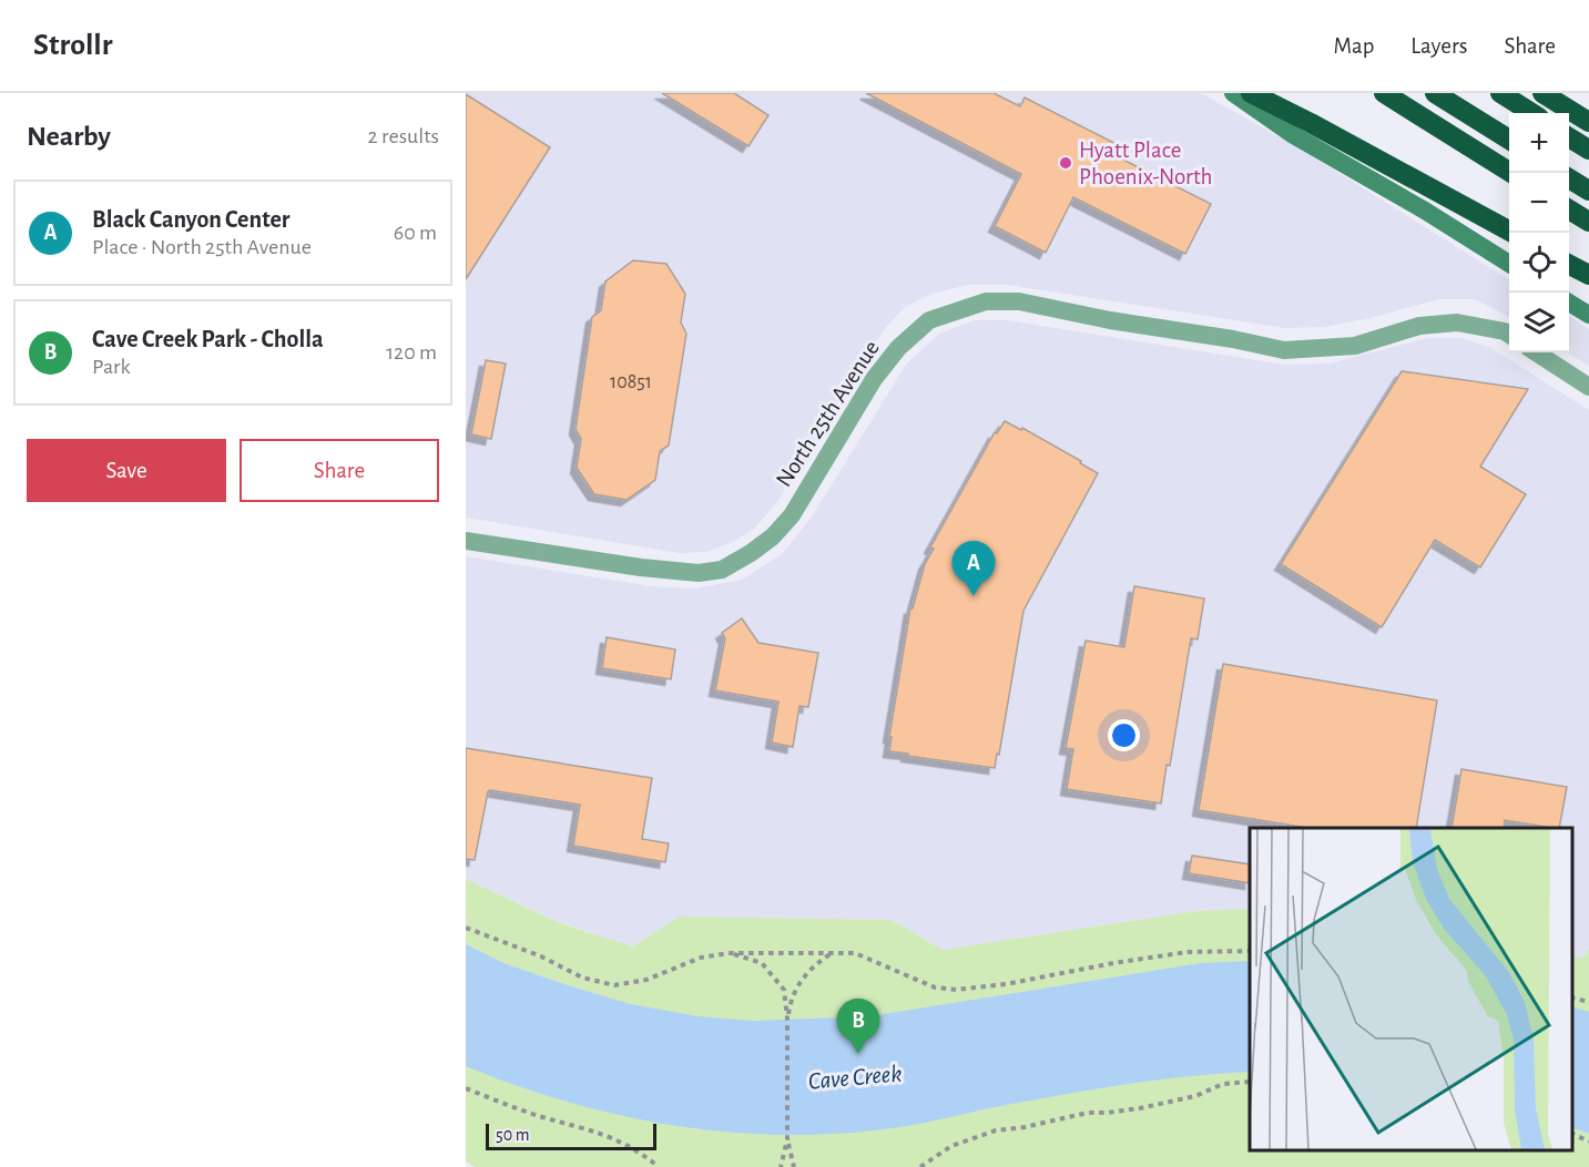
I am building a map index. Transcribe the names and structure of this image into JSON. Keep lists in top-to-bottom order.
{
  "streets": {
    "street": ["North 25th Avenue"]
  },
  "water": ["Cave Creek"],
  "places": ["Hyatt Place Phoenix-North"],
  "house_numbers": ["10851"],
  "scale_bar": "50 m",
  "page": {
    "header": "Strollr",
    "nav": ["Map", "Layers", "Share"],
    "heading": ["Nearby", "2 results"],
    "map_buttons": ["+", "−"],
    "list": [
      {
        "mark": "A",
        "name": "Black Canyon Center",
        "note": "Place · North 25th Avenue",
        "value": "60 m"
      },
      {
        "mark": "B",
        "name": "Cave Creek Park - Cholla",
        "note": "Park",
        "value": "120 m"
      }
    ],
    "buttons": ["Save", "Share"],
    "pins": ["A", "B"],
    "scale": "50 m"
  }
}
